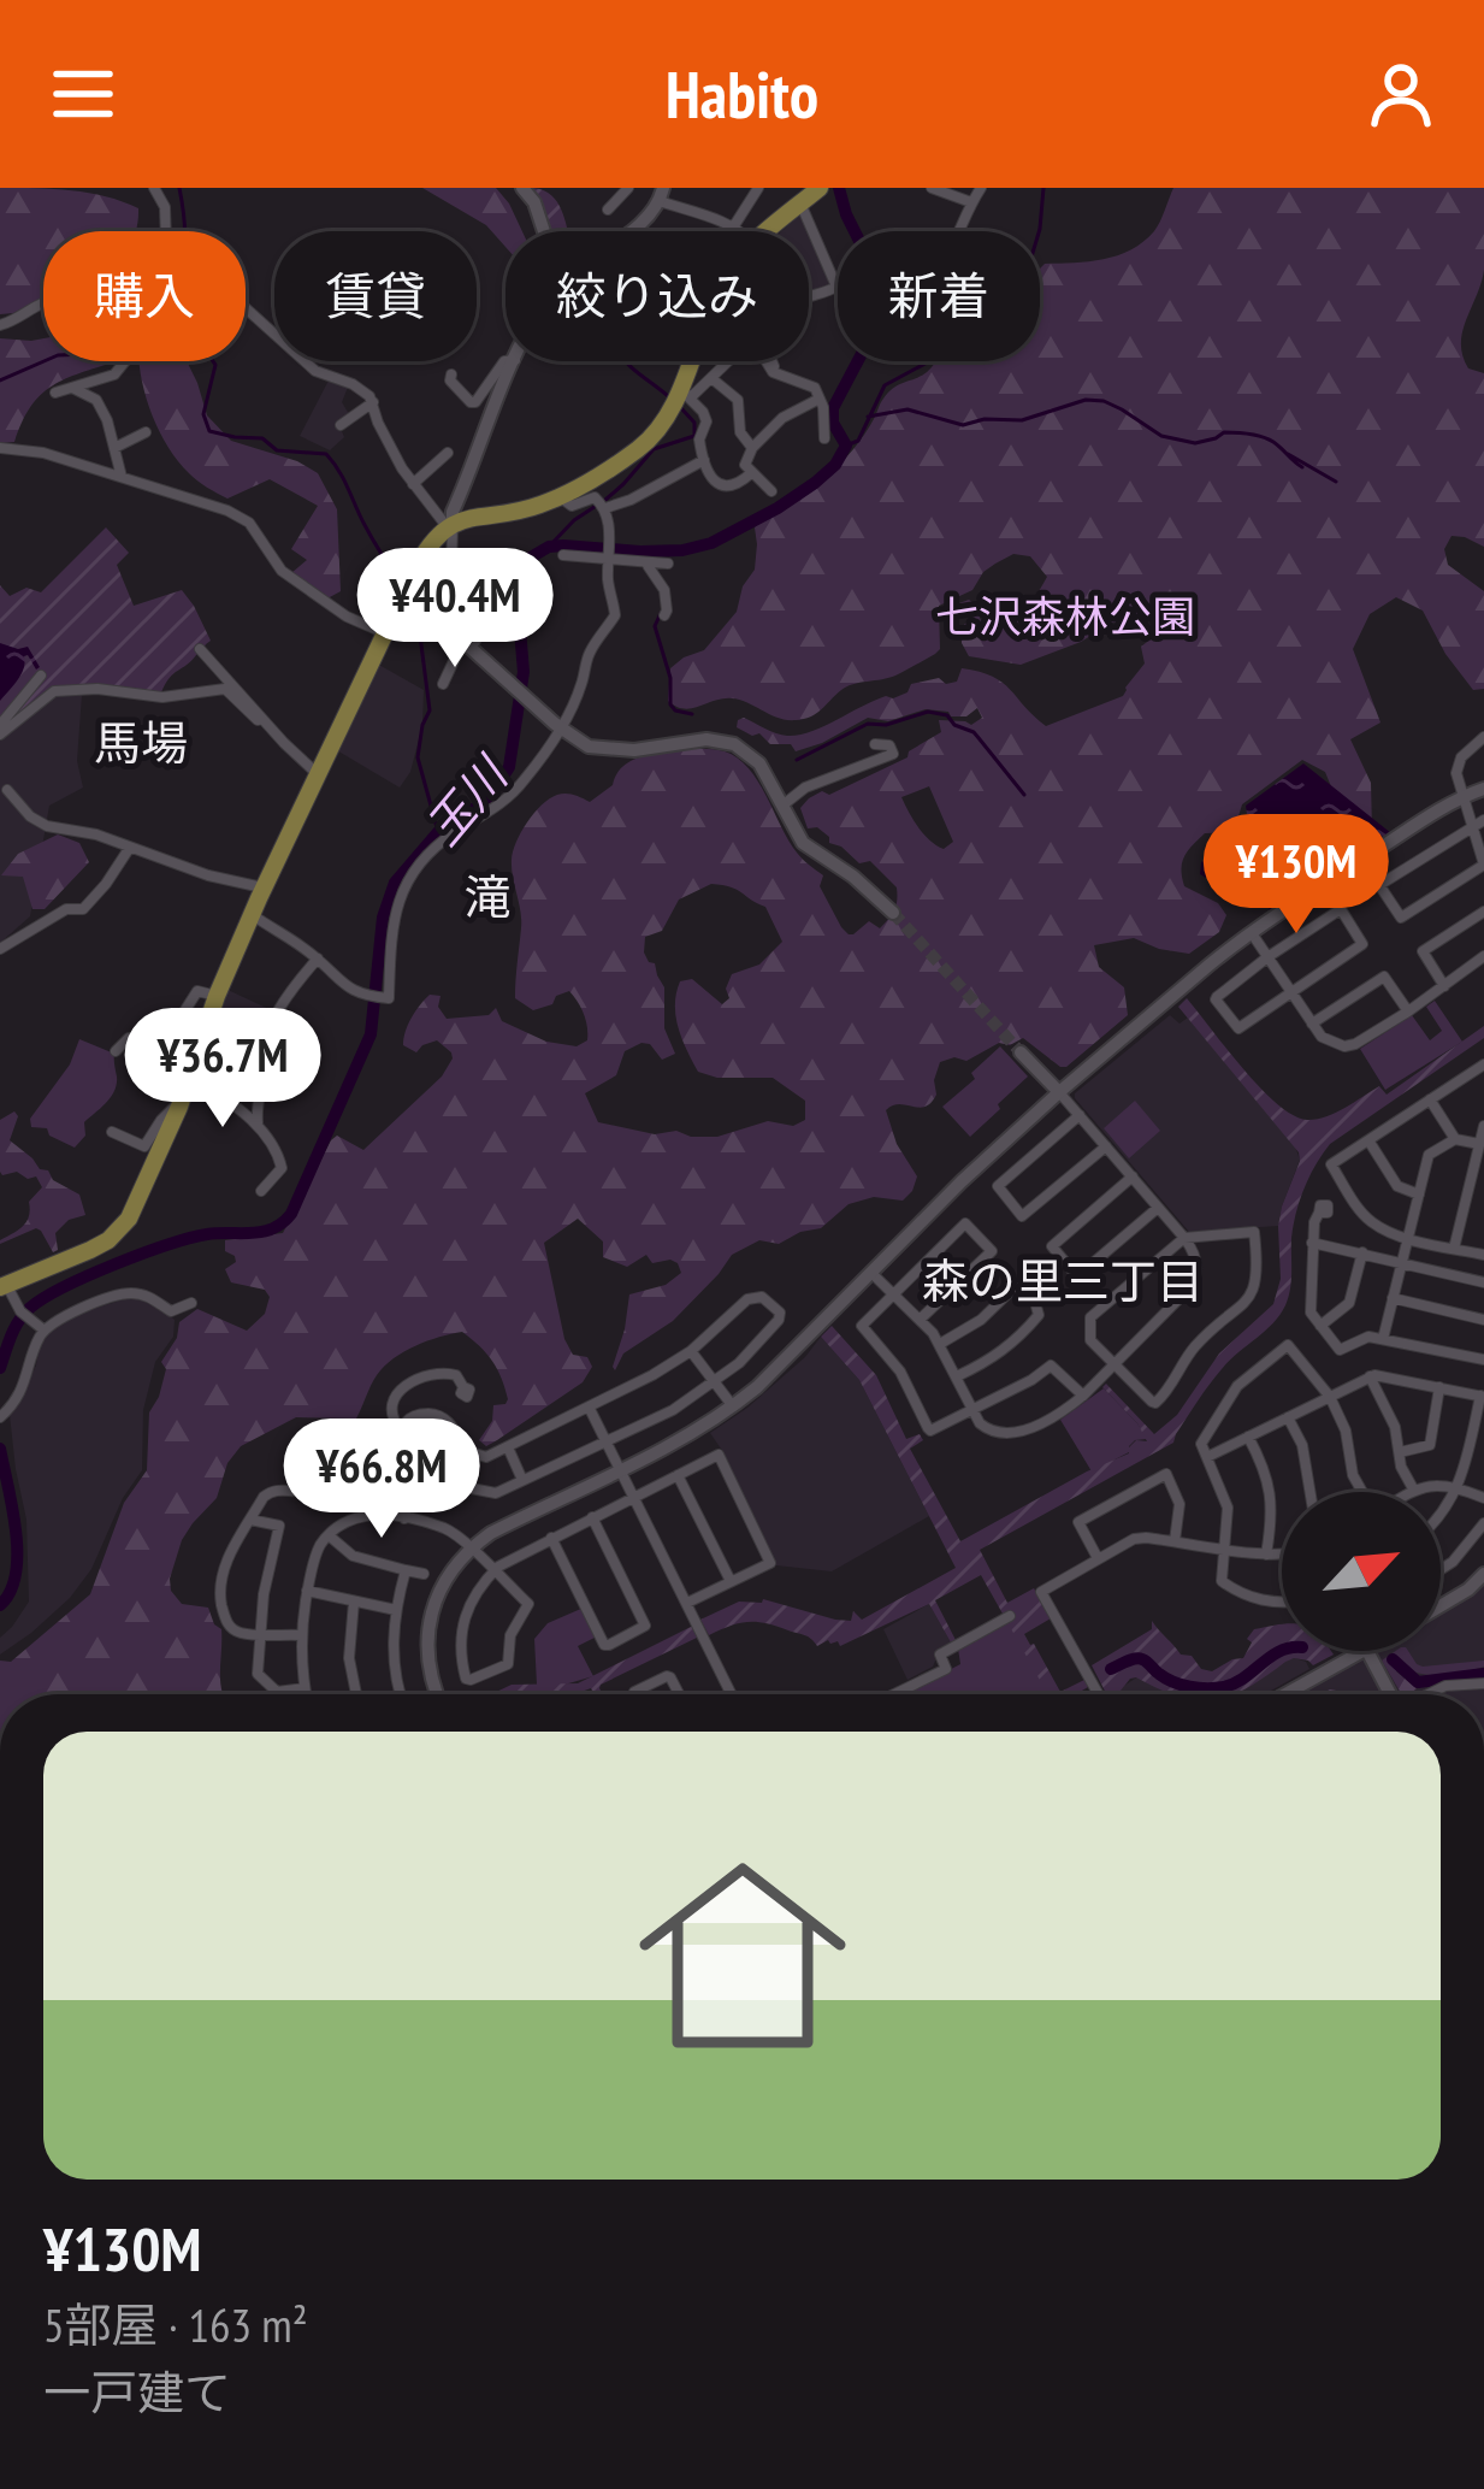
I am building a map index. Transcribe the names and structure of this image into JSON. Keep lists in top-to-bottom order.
{
  "districts": ["馬場", "滝", "森の里三丁目"],
  "water": ["玉川"],
  "parks": ["七沢森林公園"],
  "north": "top right",
  "page": {
    "header": "Habito",
    "chip": [
      "購入",
      "賃貸",
      "絞り込み",
      "新着"
    ],
    "price": [
      "¥40.4M",
      "¥130M",
      "¥36.7M",
      "¥66.8M"
    ],
    "list": [
      {
        "name": "¥130M",
        "note": "5部屋 · 163 m² · 一戸建て"
      }
    ]
  }
}
